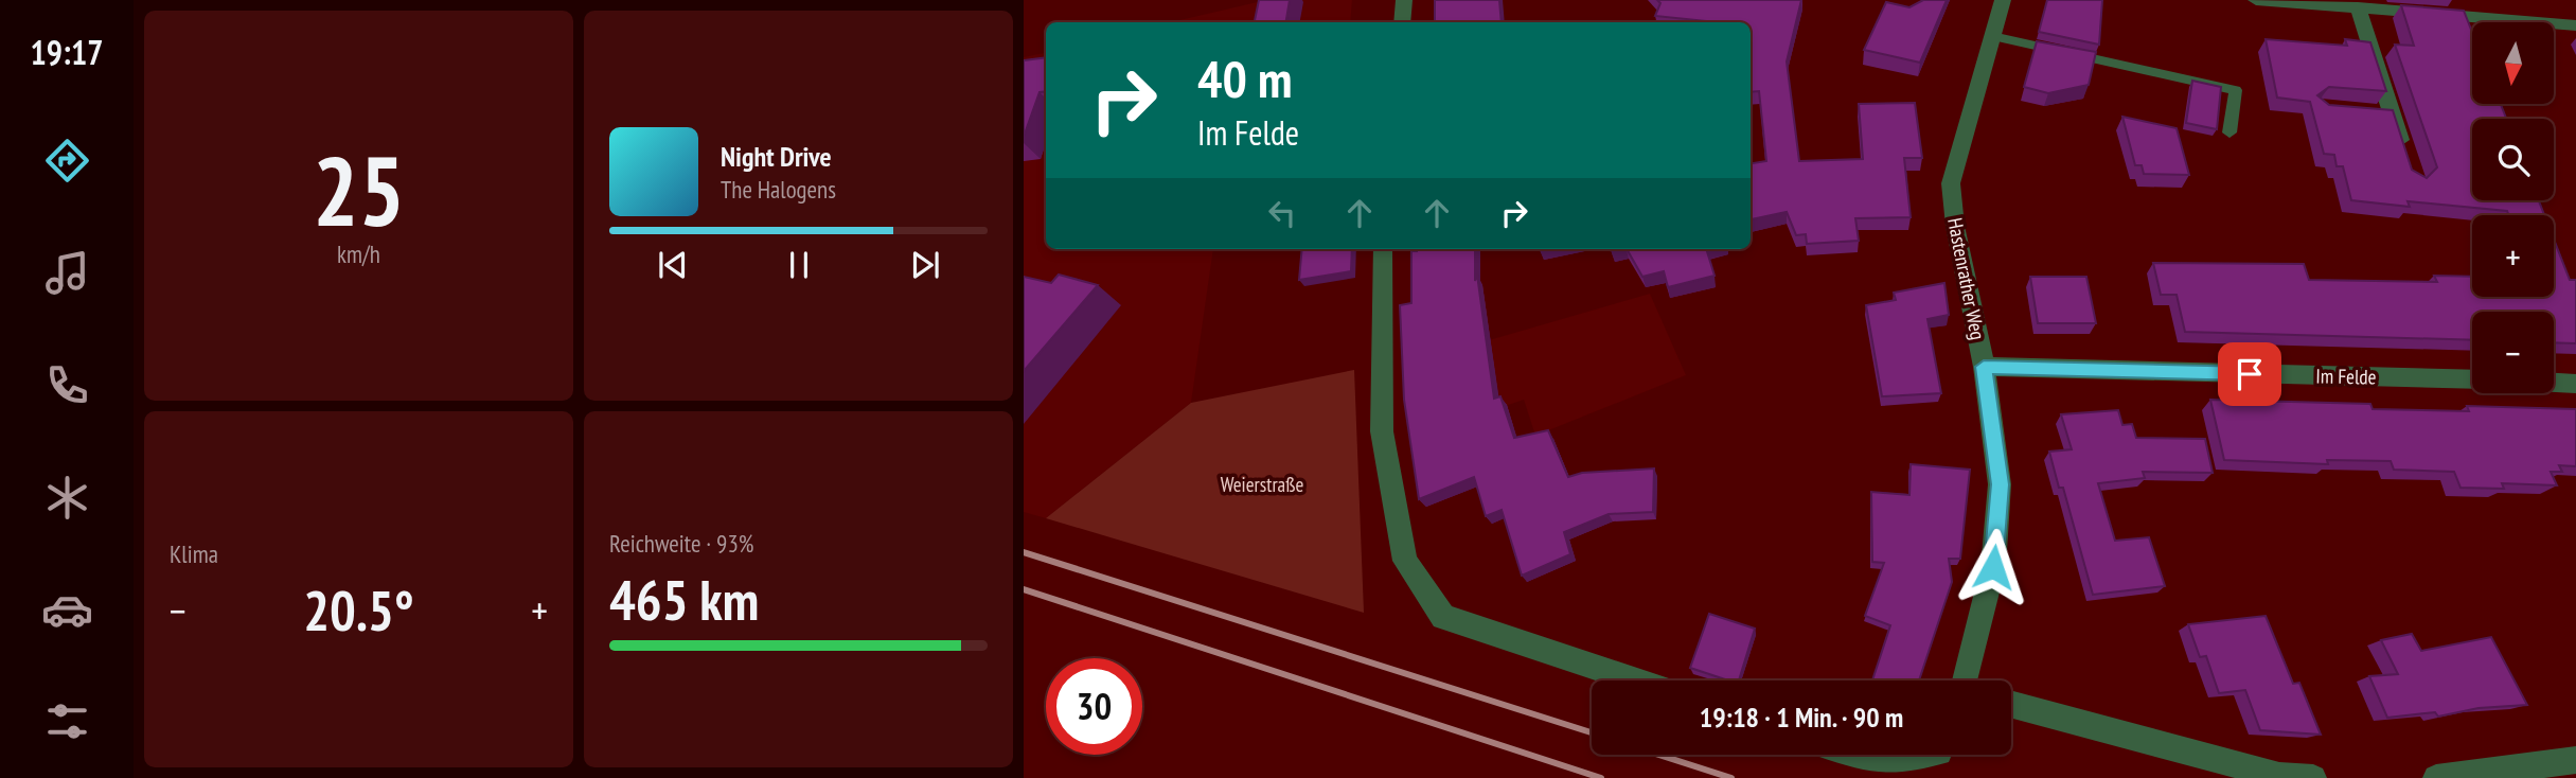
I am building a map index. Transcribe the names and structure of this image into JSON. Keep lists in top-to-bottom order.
{
  "streets": {
    "street": ["Hastenrather Weg", "Im Felde"]
  },
  "crossings": [
    ["Hastenrather Weg", "Im Felde"]
  ],
  "parks": ["Weierstraße"],
  "north": "bottom",
  "page": {
    "tabs": "19:17",
    "tile": [
      ["25", "km/h"],
      "Klima",
      ["Reichweite · 93%", "465 km"]
    ],
    "map_buttons": ["+", "−"],
    "turn": ["40 m", "Im Felde"],
    "song": ["Night Drive", "The Halogens"],
    "heat": ["−", "20.5°", "+"],
    "limit": "30",
    "trip": "19:18 · 1 Min. · 90 m"
  }
}
